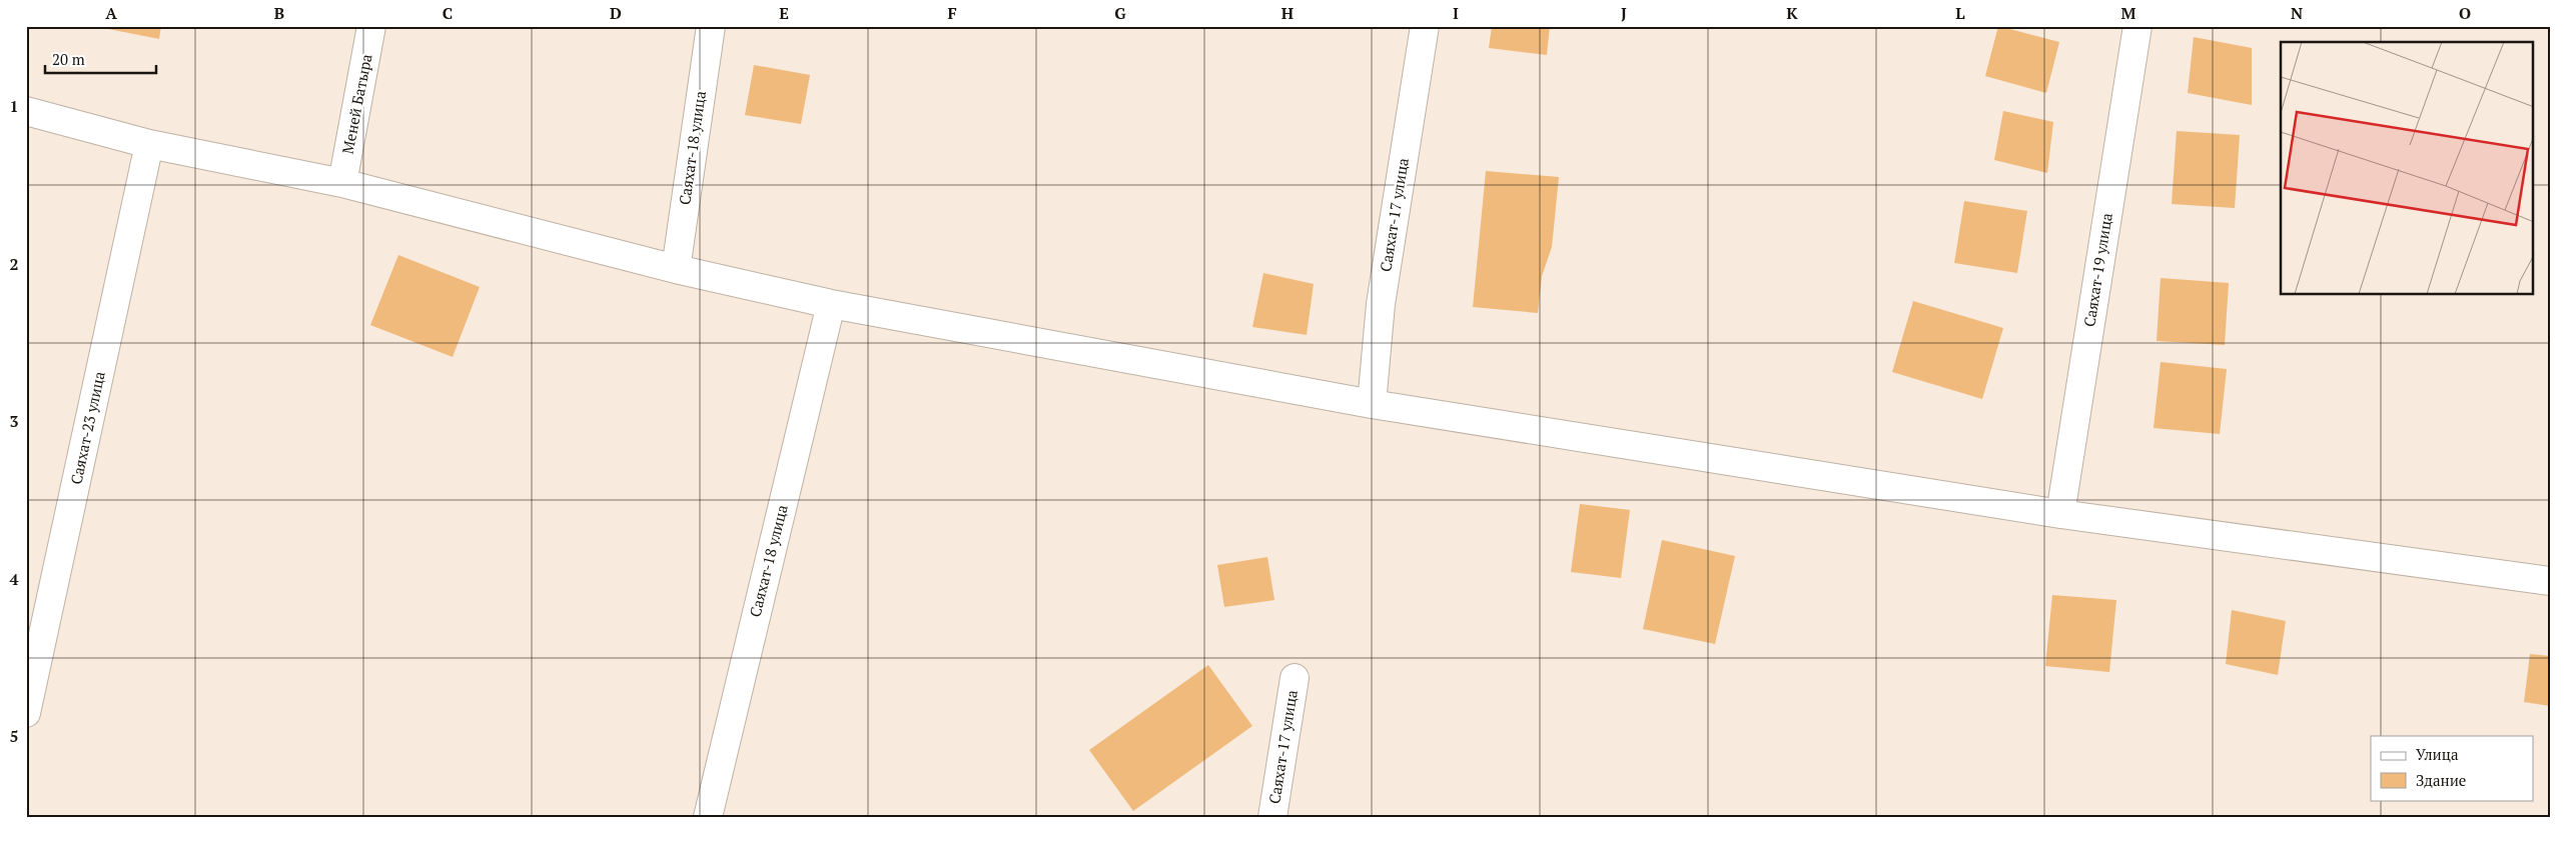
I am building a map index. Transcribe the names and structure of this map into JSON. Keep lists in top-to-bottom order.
{
  "streets": {
    "street": [
      "Меней Батыра",
      "Саяхат-18 улица",
      "Саяхат-17 улица",
      "Саяхат-19 улица",
      "Саяхат-23 улица"
    ]
  },
  "legend": ["Улица", "Здание"],
  "scale_bar": "20 m",
  "grid": {
    "columns": [
      "A",
      "B",
      "C",
      "D",
      "E",
      "F",
      "G",
      "H",
      "I",
      "J",
      "K",
      "L",
      "M",
      "N",
      "O"
    ],
    "rows": [
      "1",
      "2",
      "3",
      "4",
      "5"
    ]
  }
}
